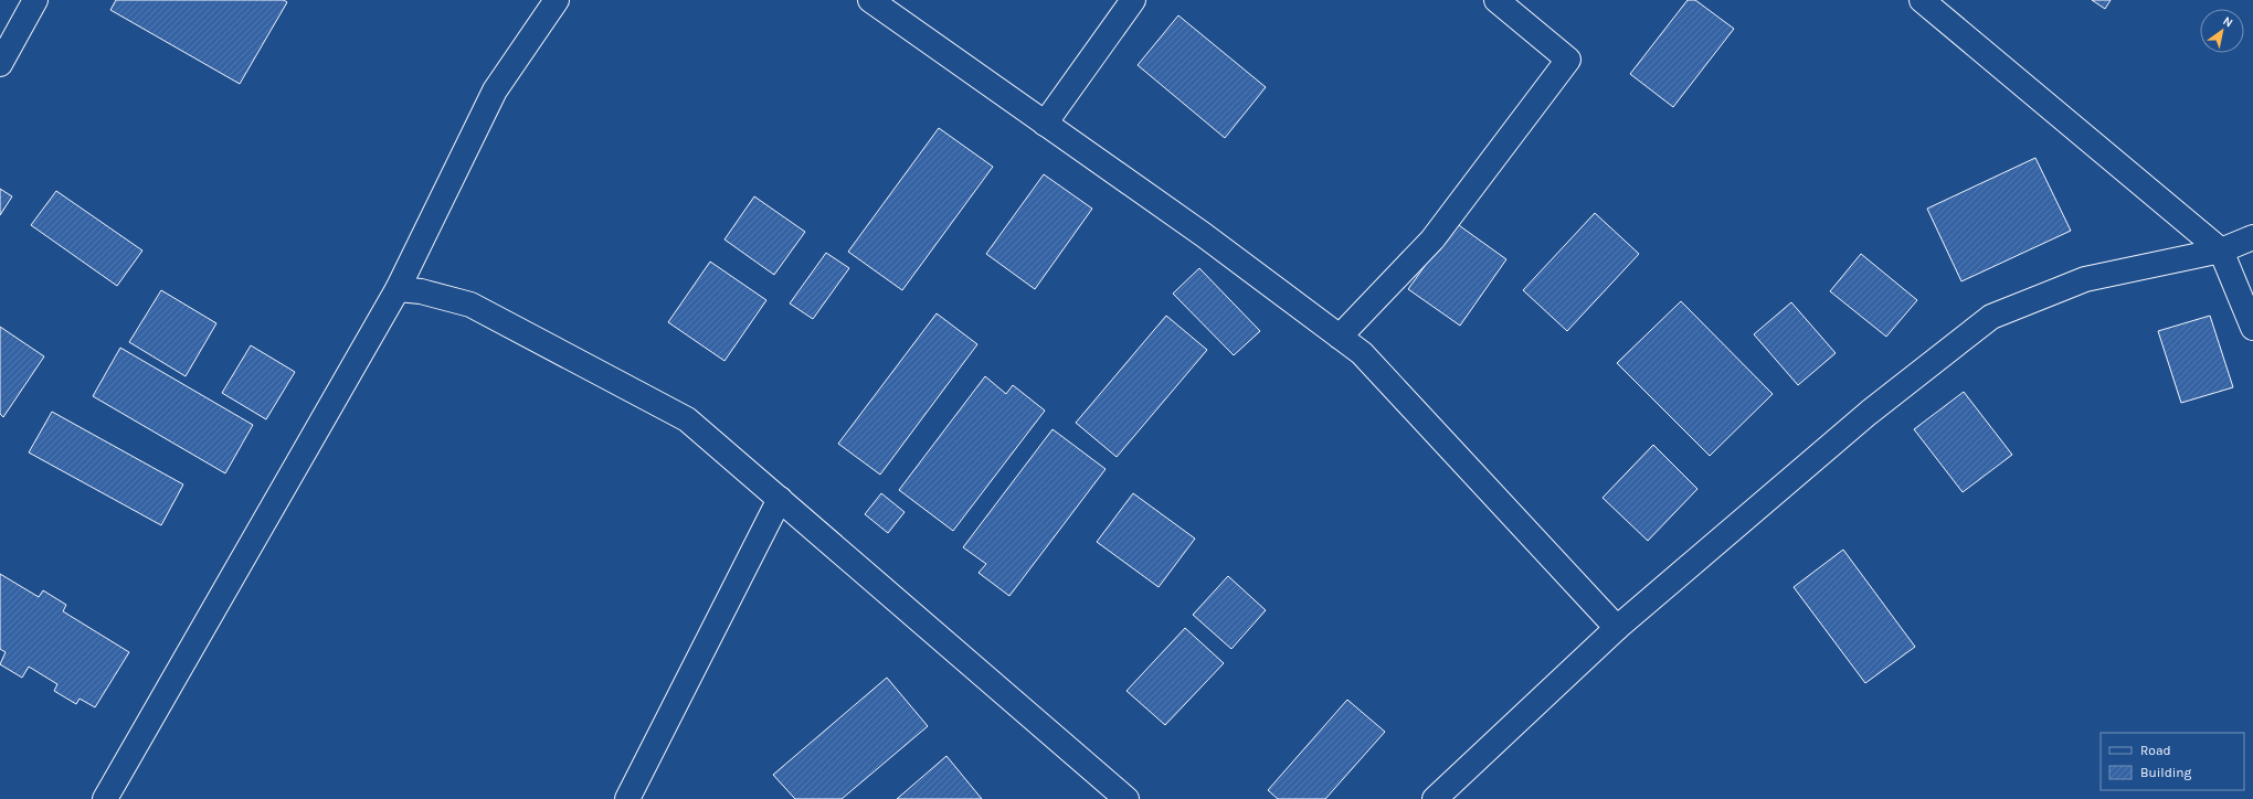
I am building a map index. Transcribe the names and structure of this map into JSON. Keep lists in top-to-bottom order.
{
  "legend": ["Road", "Building"],
  "north": "top right"
}
